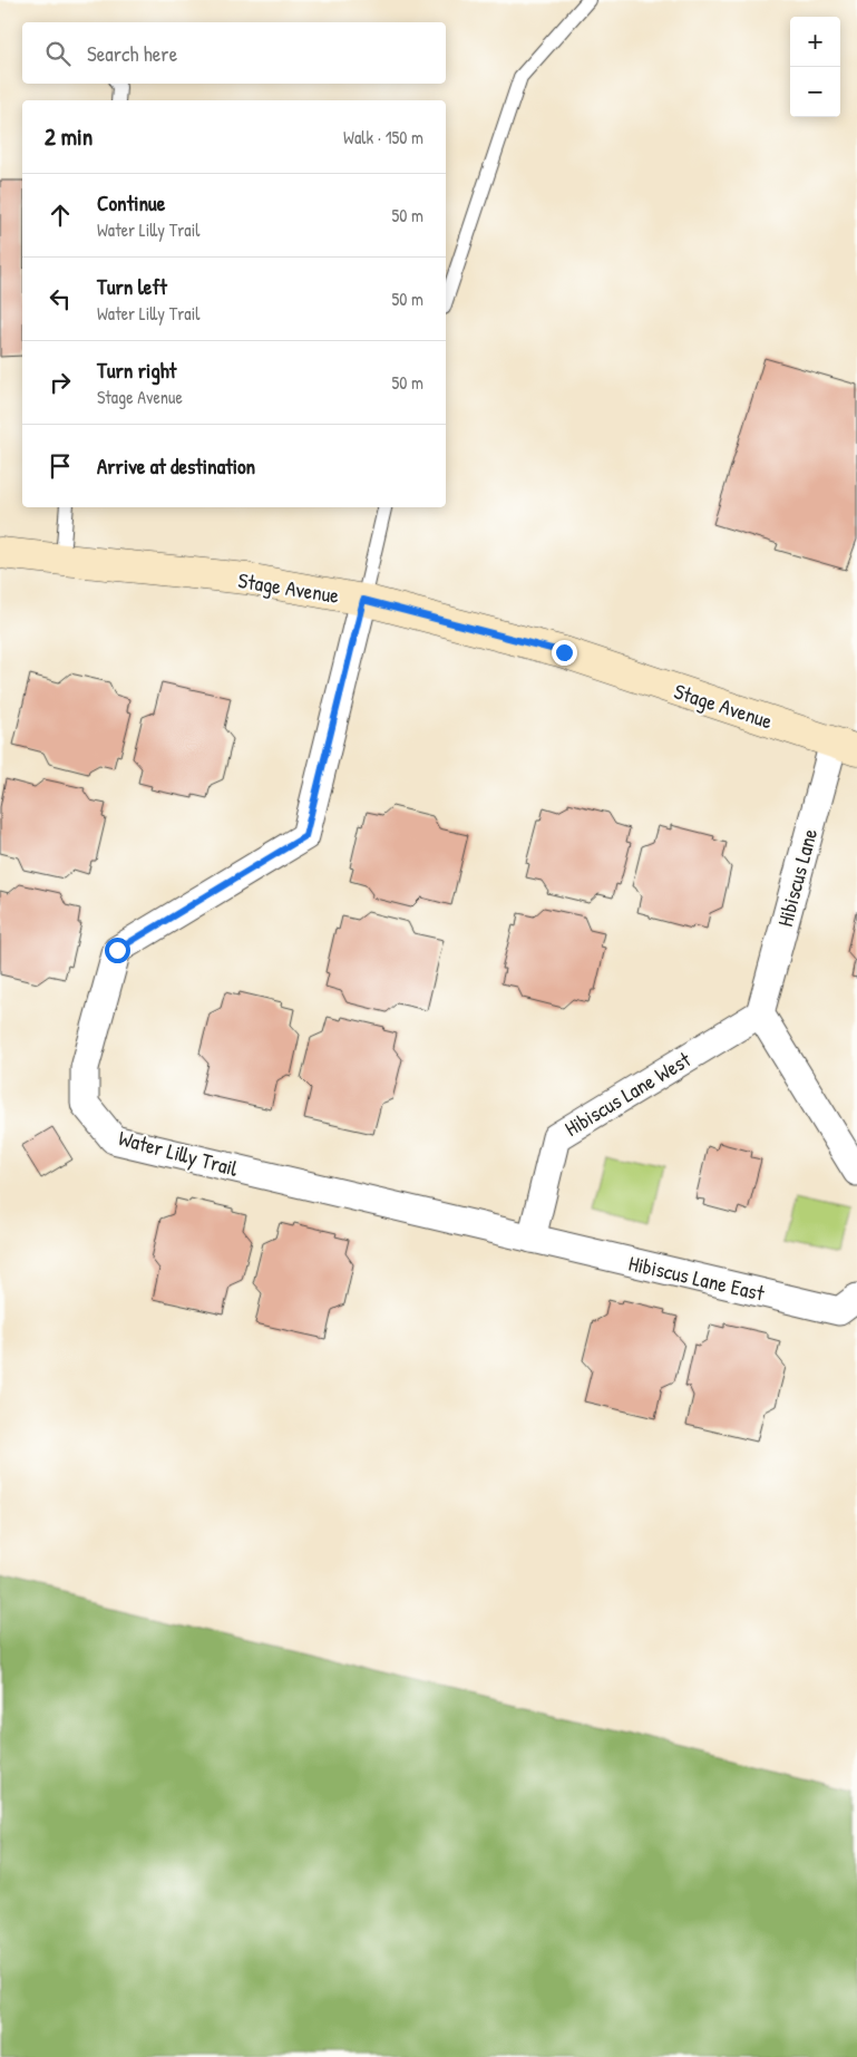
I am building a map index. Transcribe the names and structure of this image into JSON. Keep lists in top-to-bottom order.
{
  "streets": {
    "main road": ["Stage Avenue"],
    "street": [
      "Hibiscus Lane",
      "Hibiscus Lane West",
      "Water Lilly Trail",
      "Hibiscus Lane East"
    ]
  },
  "crossings": [
    ["Stage Avenue", "Hibiscus Lane"],
    ["Stage Avenue", "Water Lilly Trail"],
    ["Hibiscus Lane", "Hibiscus Lane West"],
    ["Hibiscus Lane West", "Water Lilly Trail"],
    ["Hibiscus Lane West", "Hibiscus Lane East"],
    ["Water Lilly Trail", "Hibiscus Lane East"]
  ],
  "page": {
    "map_buttons": ["+", "−"],
    "search": "Search here",
    "heading": ["2 min", "Walk · 150 m"],
    "list": [
      ["Continue", "Water Lilly Trail", "50 m"],
      ["Turn left", "Water Lilly Trail", "50 m"],
      ["Turn right", "Stage Avenue", "50 m"],
      "Arrive at destination"
    ]
  }
}
